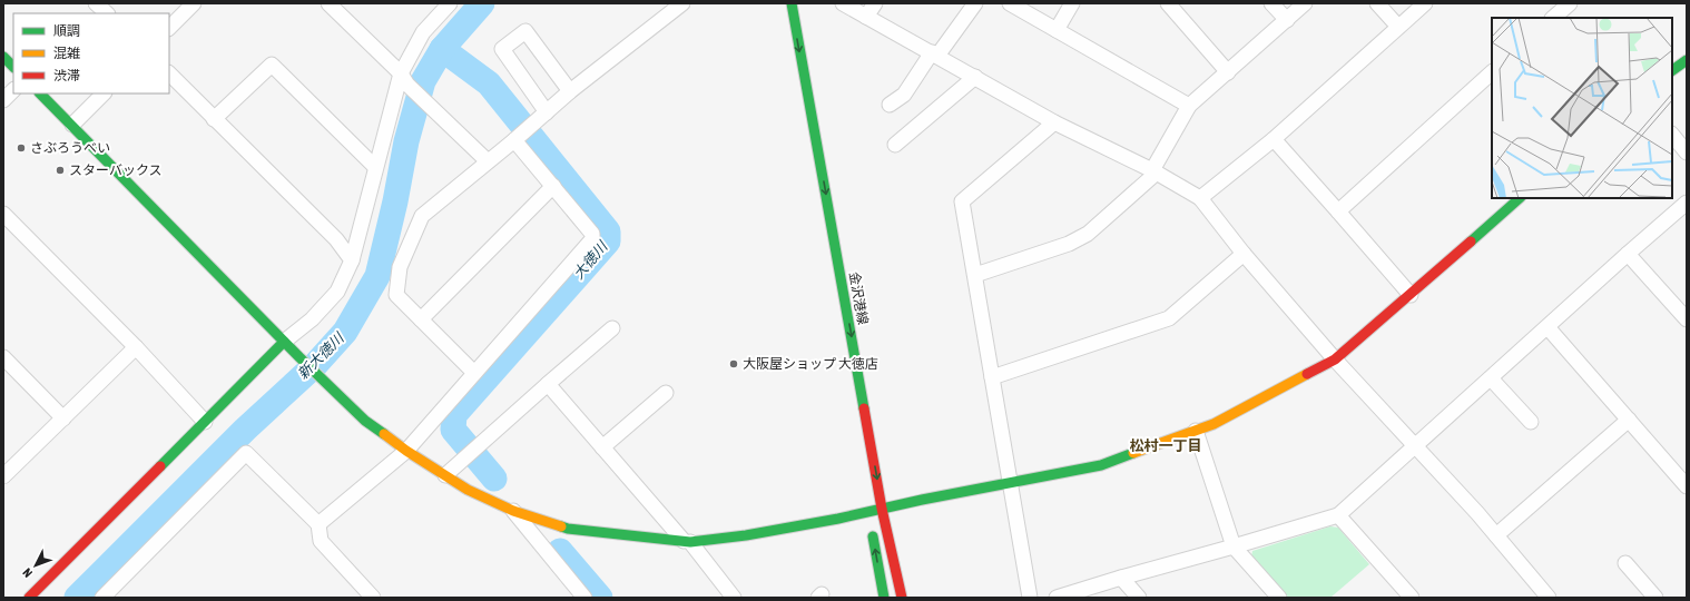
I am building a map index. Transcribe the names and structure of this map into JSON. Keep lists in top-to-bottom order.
{
  "streets": {
    "street": ["金沢港線"]
  },
  "one_way": ["金沢港線"],
  "districts": ["松村一丁目"],
  "water": ["大徳川", "新大徳川"],
  "places": ["さぶろうべい", "スターバックス", "大阪屋ショップ 大徳店"],
  "legend": ["順調", "混雑", "渋滞"],
  "north": "bottom left"
}
